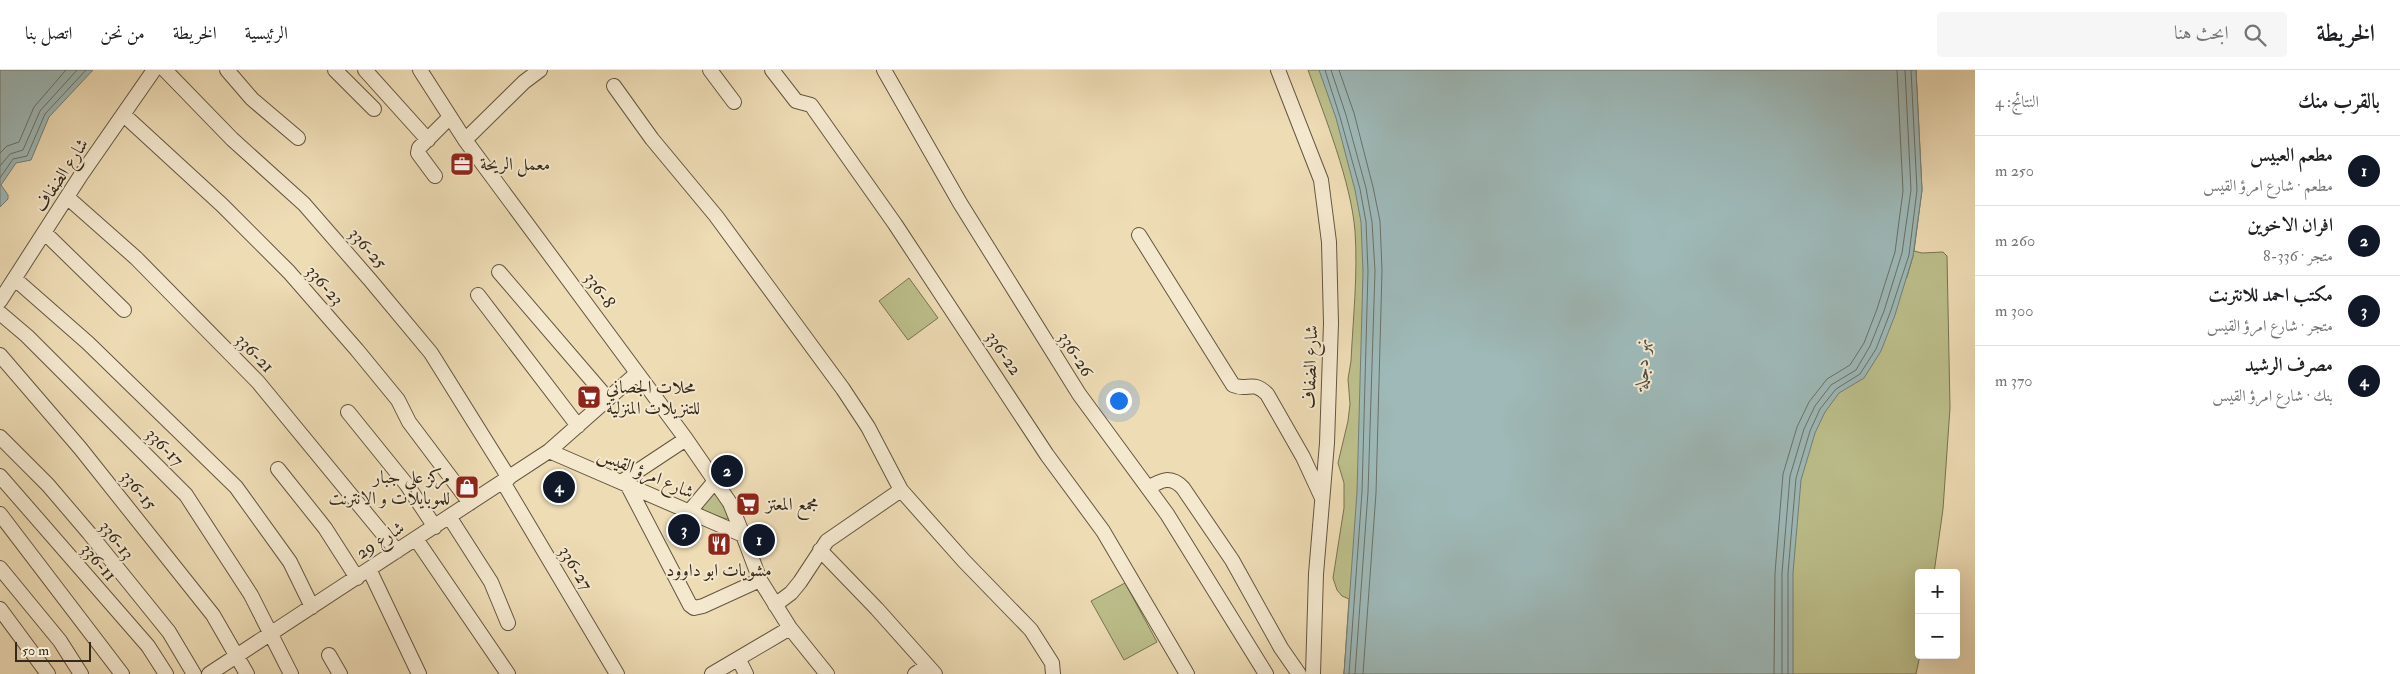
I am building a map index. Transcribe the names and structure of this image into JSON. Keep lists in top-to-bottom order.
{
  "streets": {
    "street": [
      "شارع الضفاف",
      "336-25",
      "336-23",
      "336-8",
      "336-21",
      "336-22",
      "336-26",
      "336-17",
      "شارع امرؤ القيس",
      "336-15",
      "336-13",
      "شارع 29",
      "336-11",
      "336-27"
    ]
  },
  "crossings": [
    ["شارع الضفاف", "336-23"],
    ["شارع الضفاف", "336-21"],
    ["336-25", "شارع 29"],
    ["336-25", "336-27"],
    ["336-23", "شارع 29"],
    ["336-8", "شارع امرؤ القيس"],
    ["336-8", "شارع 29"],
    ["336-21", "شارع 29"],
    ["336-17", "شارع 29"],
    ["شارع امرؤ القيس", "شارع 29"],
    ["336-15", "شارع 29"],
    ["شارع 29", "336-27"]
  ],
  "water": ["نهر دجلة"],
  "places": {
    "office": ["معمل الريحة"],
    "supermarket": ["محلات الجصاني للتنزيلات المنزلية", "مجمع المعتز"],
    "shop": ["مركز علي جبار للموبايلات و الانترنت"],
    "restaurant": ["مشويات ابو داوود"]
  },
  "scale_bar": "50 m",
  "page": {
    "header": "الخريطة",
    "search": "ابحث هنا",
    "nav": [
      "الرئيسية",
      "الخريطة",
      "من نحن",
      "اتصل بنا"
    ],
    "heading": ["بالقرب منك", "النتائج: 4"],
    "list": [
      {
        "mark": "1",
        "name": "مطعم العبيس",
        "note": "مطعم · شارع امرؤ القيس",
        "value": "250 m"
      },
      {
        "mark": "2",
        "name": "افران الاخوين",
        "note": "متجر · 336-8",
        "value": "260 m"
      },
      {
        "mark": "3",
        "name": "مكتب احمد للانترنت",
        "note": "متجر · شارع امرؤ القيس",
        "value": "300 m"
      },
      {
        "mark": "4",
        "name": "مصرف الرشيد",
        "note": "بنك · شارع امرؤ القيس",
        "value": "370 m"
      }
    ],
    "pins": [
      "2",
      "4",
      "3",
      "1"
    ],
    "map_buttons": ["+", "−"],
    "scale": "50 m"
  }
}
